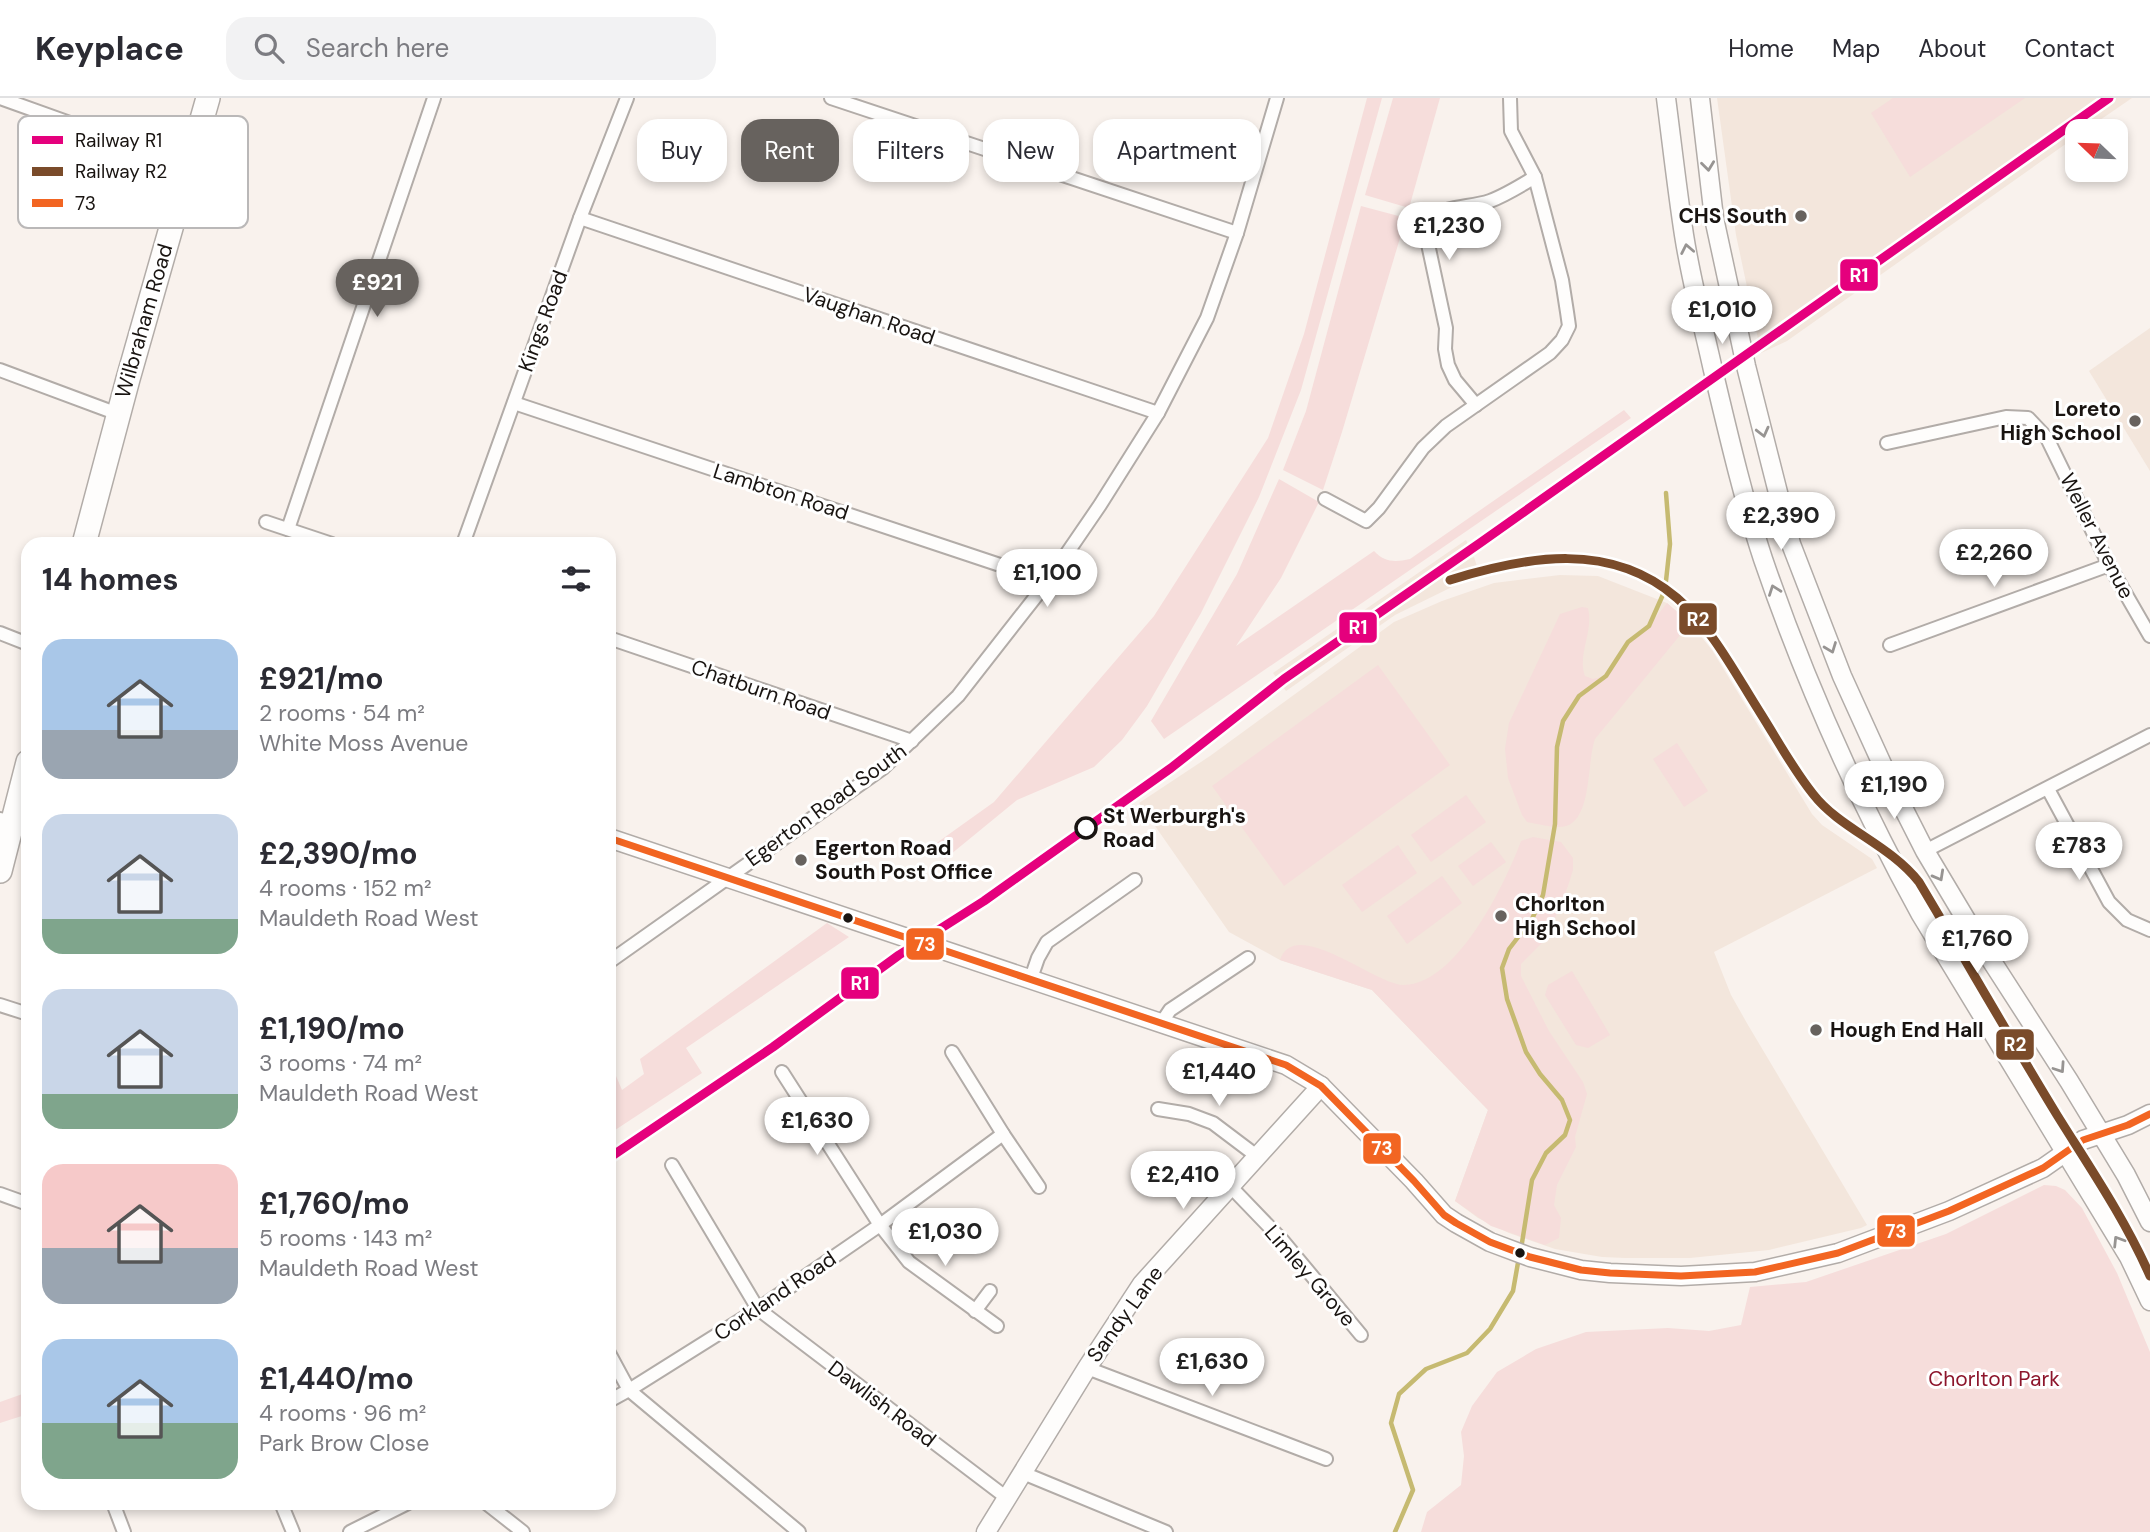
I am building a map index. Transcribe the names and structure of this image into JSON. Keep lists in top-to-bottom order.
{
  "streets": {
    "highway": ["Wilbraham Road"],
    "street": [
      "Vaughan Road",
      "Kings Road",
      "Lambton Road",
      "Weller Avenue",
      "Chatburn Road",
      "Egerton Road South",
      "Limley Grove",
      "Corkland Road",
      "Sandy Lane",
      "Dawlish Road"
    ]
  },
  "crossings": [
    ["Vaughan Road", "Kings Road"],
    ["Vaughan Road", "Egerton Road South"],
    ["Kings Road", "Lambton Road"],
    ["Lambton Road", "Egerton Road South"],
    ["Chatburn Road", "Egerton Road South"],
    ["Limley Grove", "Sandy Lane"],
    ["Corkland Road", "Dawlish Road"],
    ["Sandy Lane", "Dawlish Road"]
  ],
  "parks": ["Chorlton Park"],
  "places": [
    "CHS South",
    "Loreto High School",
    "St Werburgh's Road",
    "Egerton Road South Post Office",
    "Chorlton High School",
    "Hough End Hall"
  ],
  "lines": ["rail line R1", "rail line R2", "transit line 73"],
  "legend": ["Railway R1", "Railway R2", "73"],
  "north": "top left",
  "page": {
    "header": "Keyplace",
    "search": "Search here",
    "nav": [
      "Home",
      "Map",
      "About",
      "Contact"
    ],
    "chip": [
      "Buy",
      "Rent",
      "Filters",
      "New",
      "Apartment"
    ],
    "price": [
      "£1,230",
      "£921",
      "£1,010",
      "£2,390",
      "£2,260",
      "£1,100",
      "£1,190",
      "£783",
      "£1,760",
      "£1,440",
      "£1,630",
      "£2,410",
      "£1,030",
      "£1,630"
    ],
    "heading": "14 homes",
    "list": [
      {
        "name": "£921/mo",
        "note": "2 rooms · 54 m² · White Moss Avenue"
      },
      {
        "name": "£2,390/mo",
        "note": "4 rooms · 152 m² · Mauldeth Road West"
      },
      {
        "name": "£1,190/mo",
        "note": "3 rooms · 74 m² · Mauldeth Road West"
      },
      {
        "name": "£1,760/mo",
        "note": "5 rooms · 143 m² · Mauldeth Road West"
      },
      {
        "name": "£1,440/mo",
        "note": "4 rooms · 96 m² · Park Brow Close"
      }
    ]
  }
}
